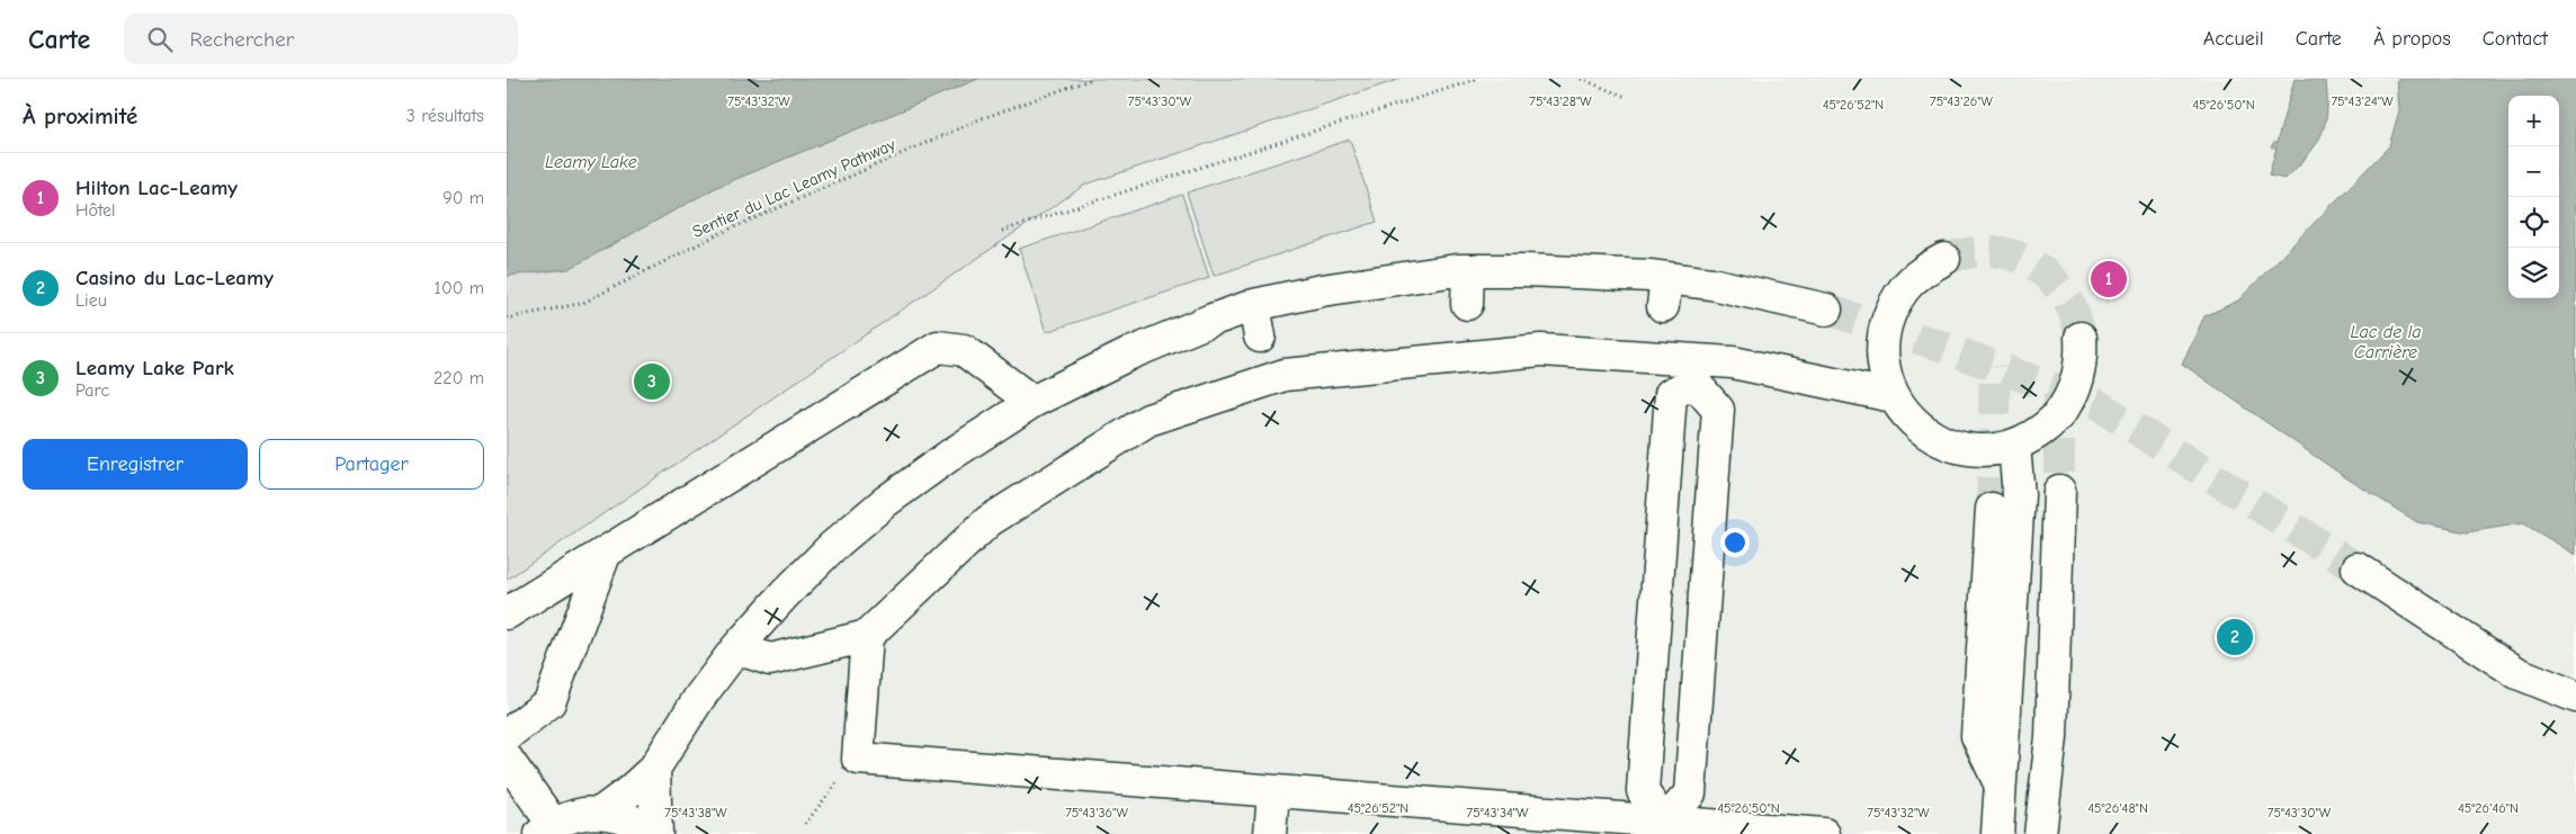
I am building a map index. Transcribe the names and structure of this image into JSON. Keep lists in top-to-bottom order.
{
  "streets": {
    "path": ["Sentier du Lac Leamy Pathway"]
  },
  "water": ["Leamy Lake", "Lac de la Carrière"],
  "page": {
    "header": "Carte",
    "search": "Rechercher",
    "nav": [
      "Accueil",
      "Carte",
      "À propos",
      "Contact"
    ],
    "heading": ["À proximité", "3 résultats"],
    "map_buttons": ["+", "−"],
    "list": [
      {
        "mark": "1",
        "name": "Hilton Lac-Leamy",
        "note": "Hôtel",
        "value": "90 m"
      },
      {
        "mark": "2",
        "name": "Casino du Lac-Leamy",
        "note": "Lieu",
        "value": "100 m"
      },
      {
        "mark": "3",
        "name": "Leamy Lake Park",
        "note": "Parc",
        "value": "220 m"
      }
    ],
    "pins": ["1", "3", "2"],
    "buttons": ["Enregistrer", "Partager"]
  },
  "coordinates": [
    "75°43'32\"W",
    "75°43'30\"W",
    "75°43'28\"W",
    "75°43'26\"W",
    "75°43'24\"W",
    "45°26'52\"N",
    "45°26'50\"N",
    "45°26'48\"N",
    "45°26'46\"N",
    "75°43'38\"W",
    "75°43'36\"W",
    "75°43'34\"W"
  ]
}
